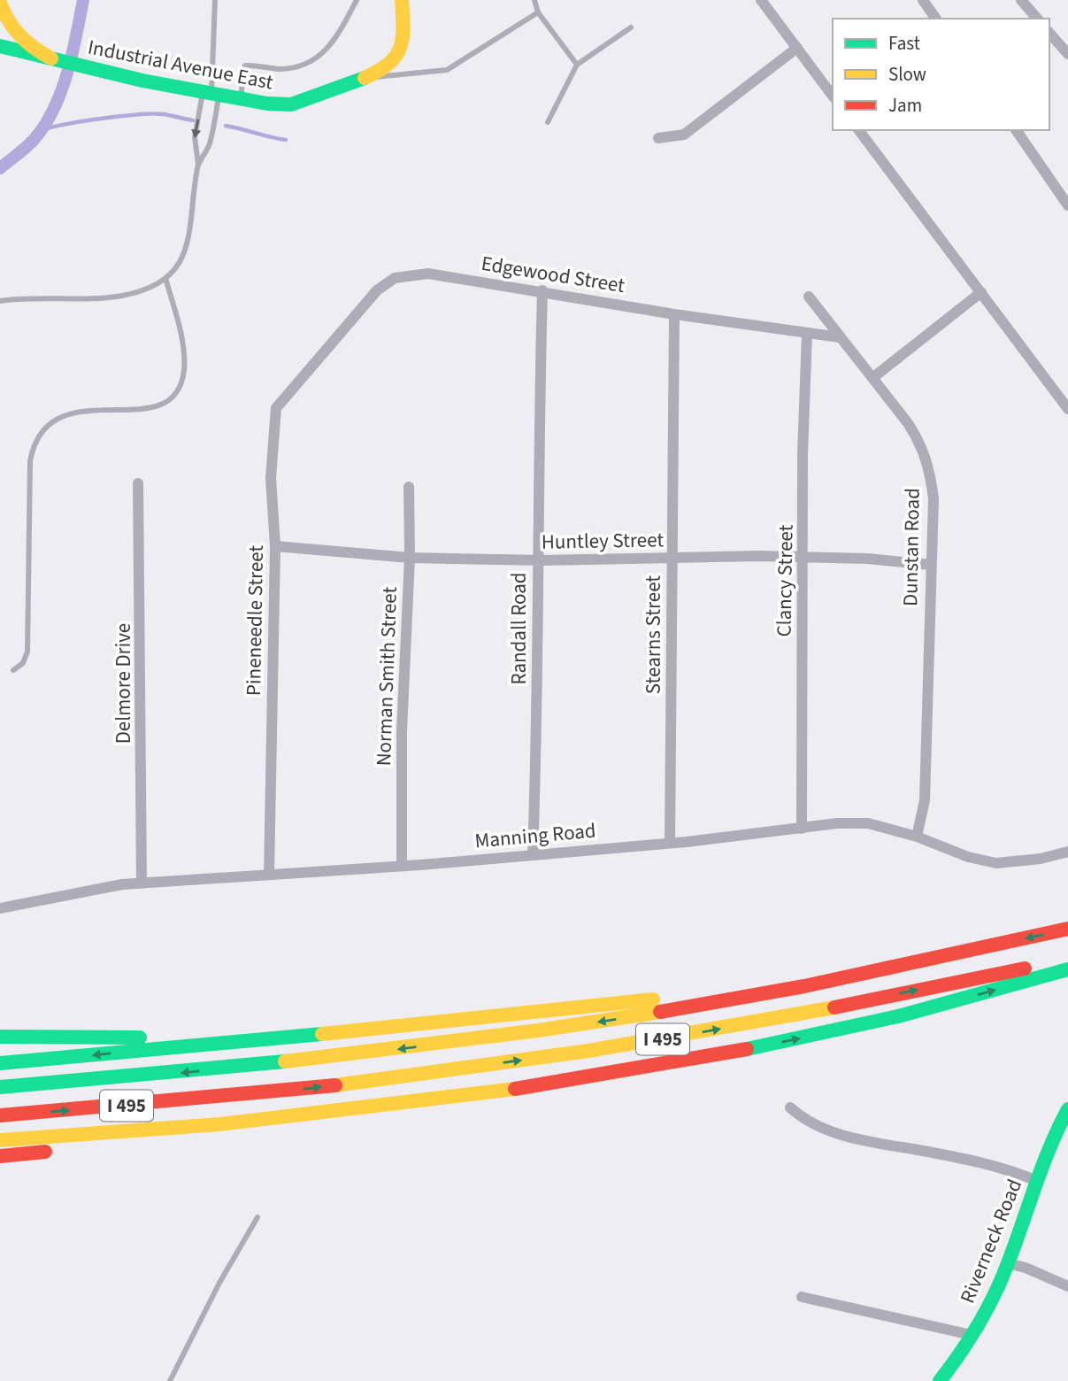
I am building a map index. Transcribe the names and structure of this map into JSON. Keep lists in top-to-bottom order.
{
  "streets": {
    "main road": ["Industrial Avenue East", "I 495", "Riverneck Road"],
    "street": [
      "Edgewood Street",
      "Huntley Street",
      "Dunstan Road",
      "Clancy Street",
      "Pineneedle Street",
      "Randall Road",
      "Stearns Street",
      "Norman Smith Street",
      "Delmore Drive",
      "Manning Road"
    ]
  },
  "crossings": [
    ["Edgewood Street", "Dunstan Road"],
    ["Edgewood Street", "Clancy Street"],
    ["Edgewood Street", "Pineneedle Street"],
    ["Edgewood Street", "Randall Road"],
    ["Edgewood Street", "Stearns Street"],
    ["Huntley Street", "Dunstan Road"],
    ["Huntley Street", "Clancy Street"],
    ["Huntley Street", "Pineneedle Street"],
    ["Huntley Street", "Randall Road"],
    ["Huntley Street", "Stearns Street"],
    ["Huntley Street", "Norman Smith Street"],
    ["Dunstan Road", "Manning Road"],
    ["Clancy Street", "Manning Road"],
    ["Pineneedle Street", "Manning Road"],
    ["Randall Road", "Manning Road"],
    ["Stearns Street", "Manning Road"],
    ["Norman Smith Street", "Manning Road"],
    ["Delmore Drive", "Manning Road"]
  ],
  "legend": ["Fast", "Slow", "Jam"]
}
